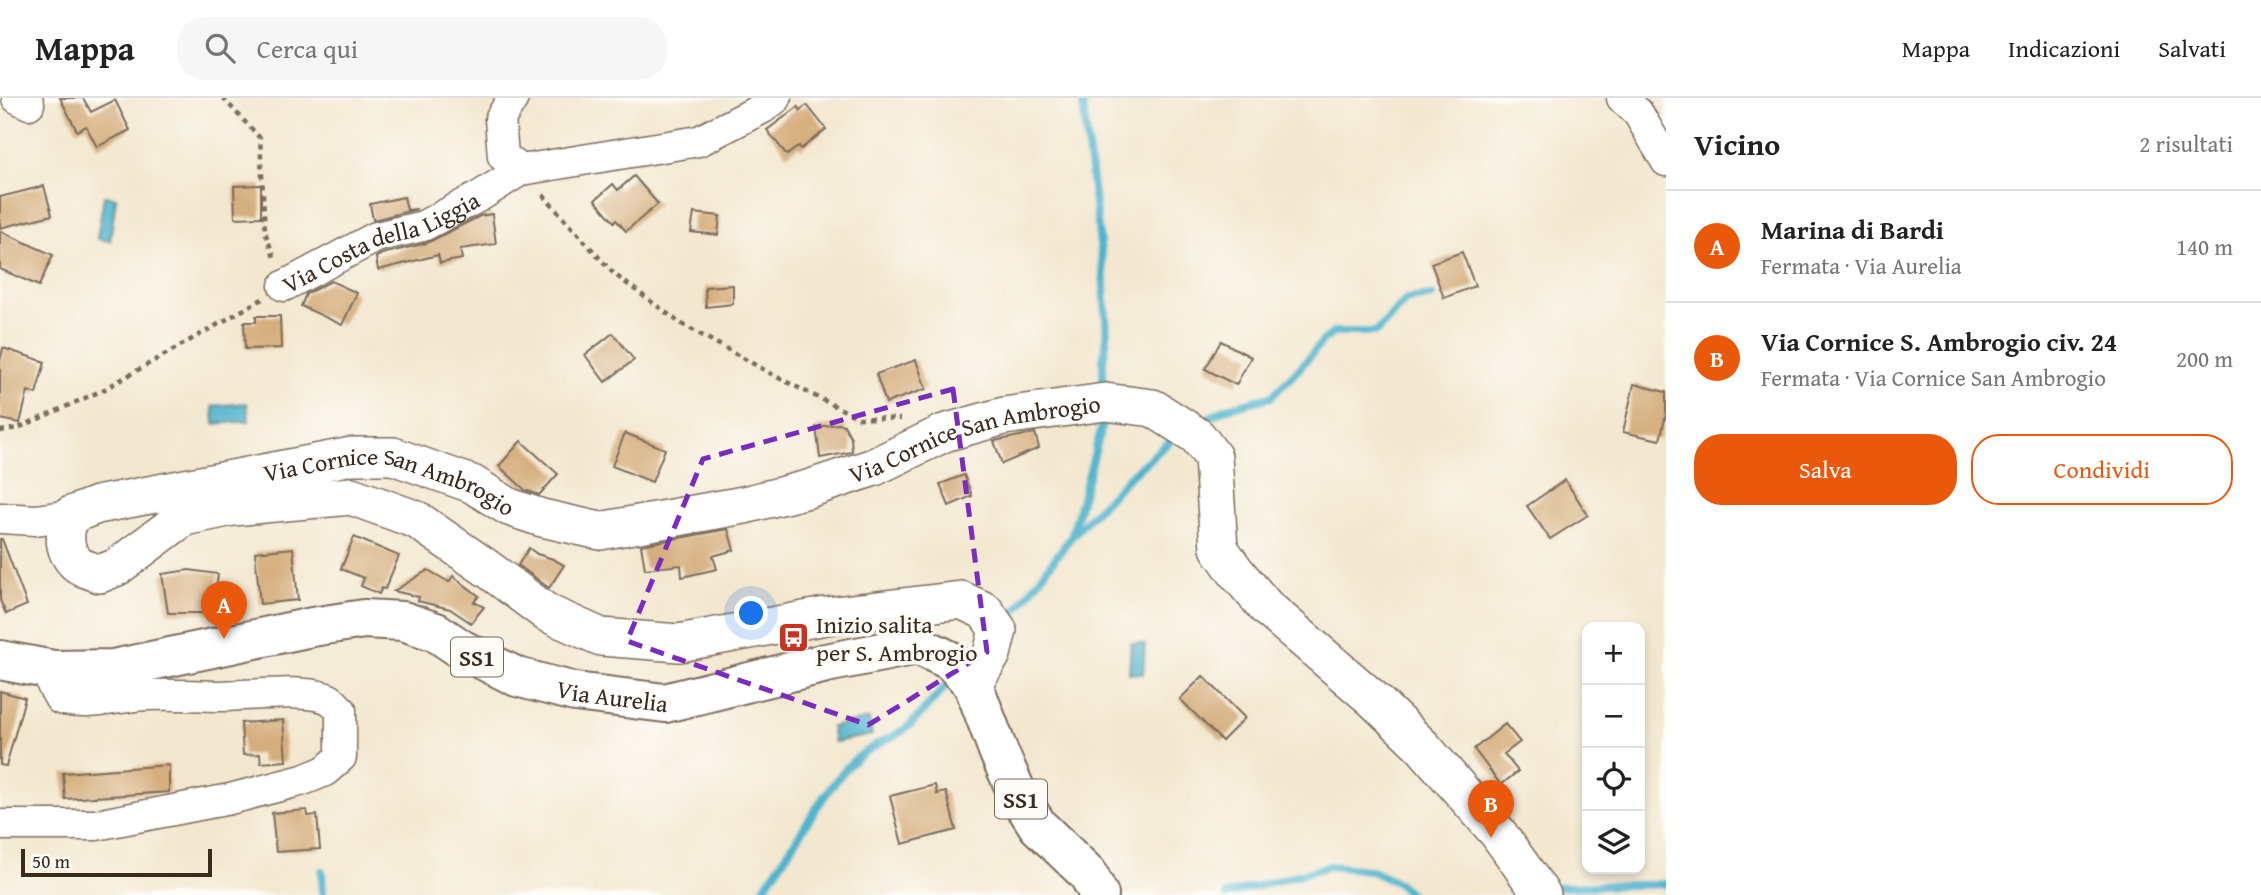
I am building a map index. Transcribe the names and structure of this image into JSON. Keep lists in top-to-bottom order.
{
  "streets": {
    "main road": ["SS1", "Via Aurelia"],
    "street": ["Via Costa della Liggia", "Via Cornice San Ambrogio"]
  },
  "crossings": [
    ["Via Cornice San Ambrogio", "SS1"],
    ["Via Cornice San Ambrogio", "Via Aurelia"],
    ["SS1", "Via Aurelia"]
  ],
  "places": {
    "bus stop": ["Inizio salita per S. Ambrogio"]
  },
  "scale_bar": "50 m",
  "page": {
    "header": "Mappa",
    "search": "Cerca qui",
    "nav": ["Mappa", "Indicazioni", "Salvati"],
    "heading": ["Vicino", "2 risultati"],
    "list": [
      {
        "mark": "A",
        "name": "Marina di Bardi",
        "note": "Fermata · Via Aurelia",
        "value": "140 m"
      },
      {
        "mark": "B",
        "name": "Via Cornice S. Ambrogio civ. 24",
        "note": "Fermata · Via Cornice San Ambrogio",
        "value": "200 m"
      }
    ],
    "buttons": ["Salva", "Condividi"],
    "pins": ["A", "B"],
    "map_buttons": ["+", "−"],
    "scale": "50 m"
  }
}
